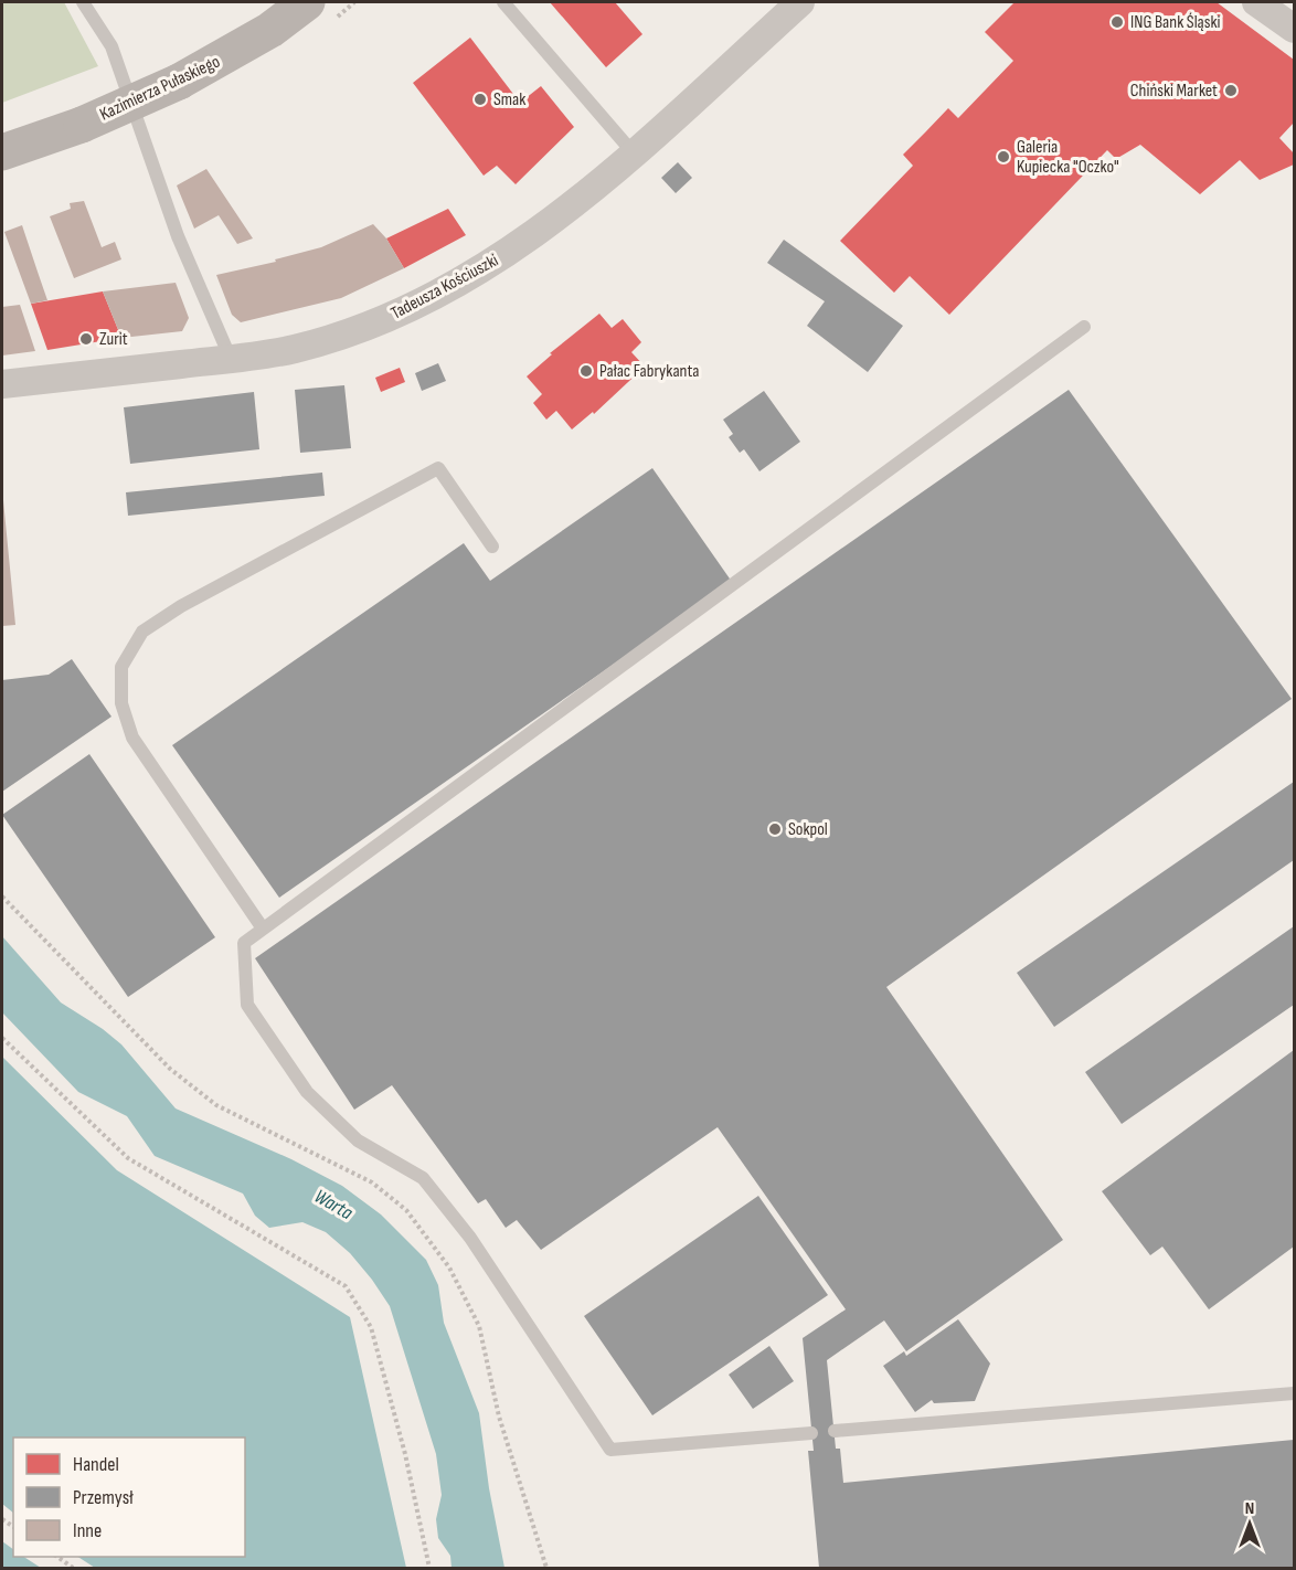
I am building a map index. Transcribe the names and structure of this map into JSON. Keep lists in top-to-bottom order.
{
  "streets": {
    "main road": ["Kazimierza Pułaskiego"],
    "street": ["Tadeusza Kościuszki"]
  },
  "water": ["Warta"],
  "places": [
    "ING Bank Śląski",
    "Chiński Market",
    "Smak",
    "Galeria Kupiecka \"Oczko\"",
    "Zurit",
    "Pałac Fabrykanta",
    "Sokpol"
  ],
  "legend": ["Handel", "Przemysł", "Inne"],
  "north": "top"
}
